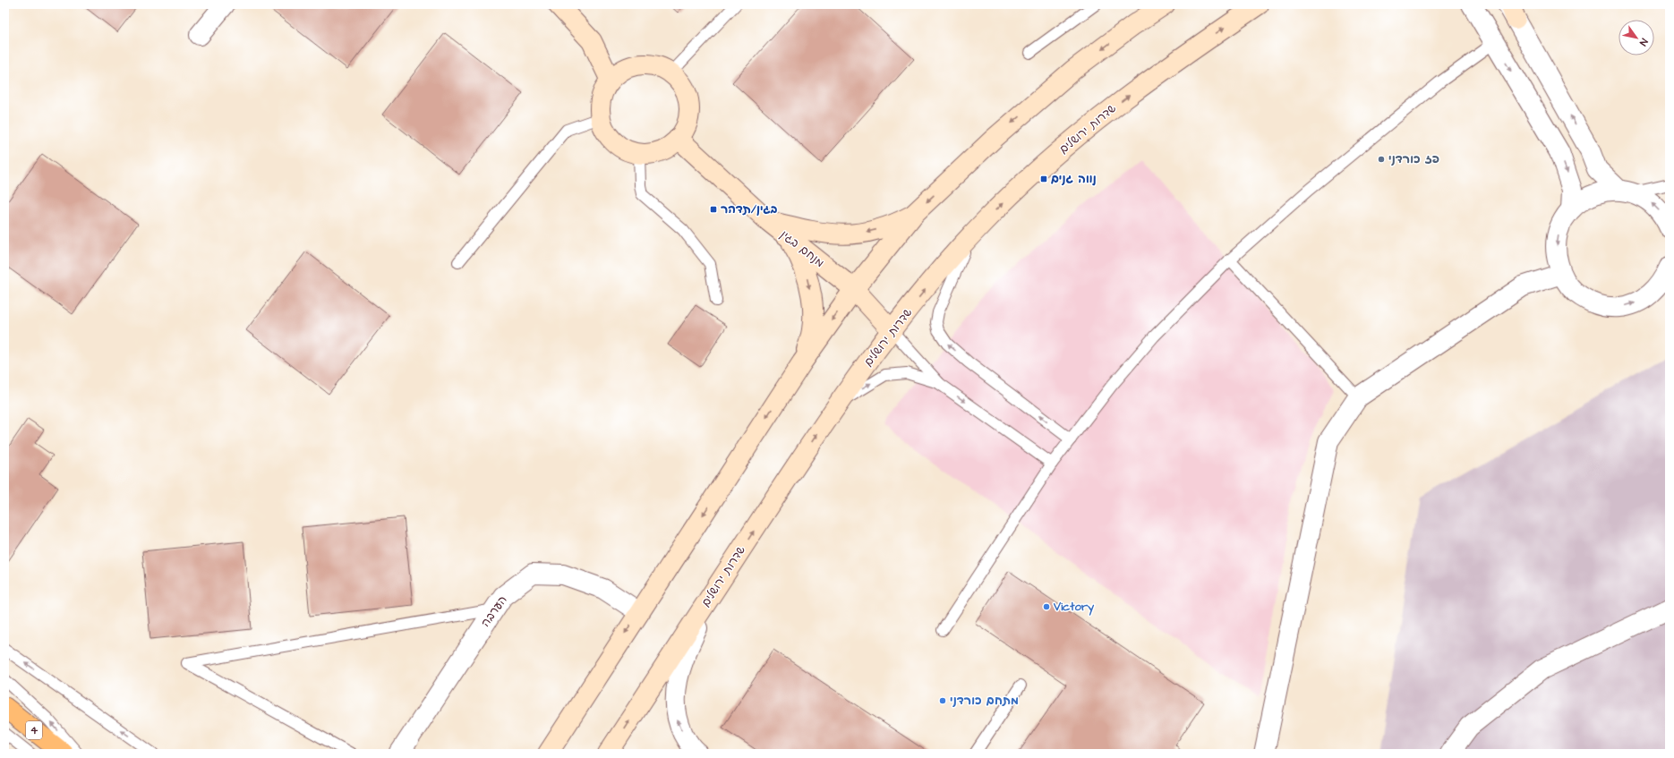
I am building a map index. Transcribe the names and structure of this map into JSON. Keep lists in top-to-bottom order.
{
  "streets": {
    "highway": ["4"],
    "main road": ["שדרות ירושלים", "מנחם בגין"],
    "street": ["הערבה"]
  },
  "crossings": [
    ["שדרות ירושלים", "מנחם בגין"]
  ],
  "places": {
    "other": ["פז כורדני", "Victory", "מתחם כורדני"],
    "transit": ["נווה גנים", "בגין/תדהר"]
  },
  "north": "bottom right"
}
